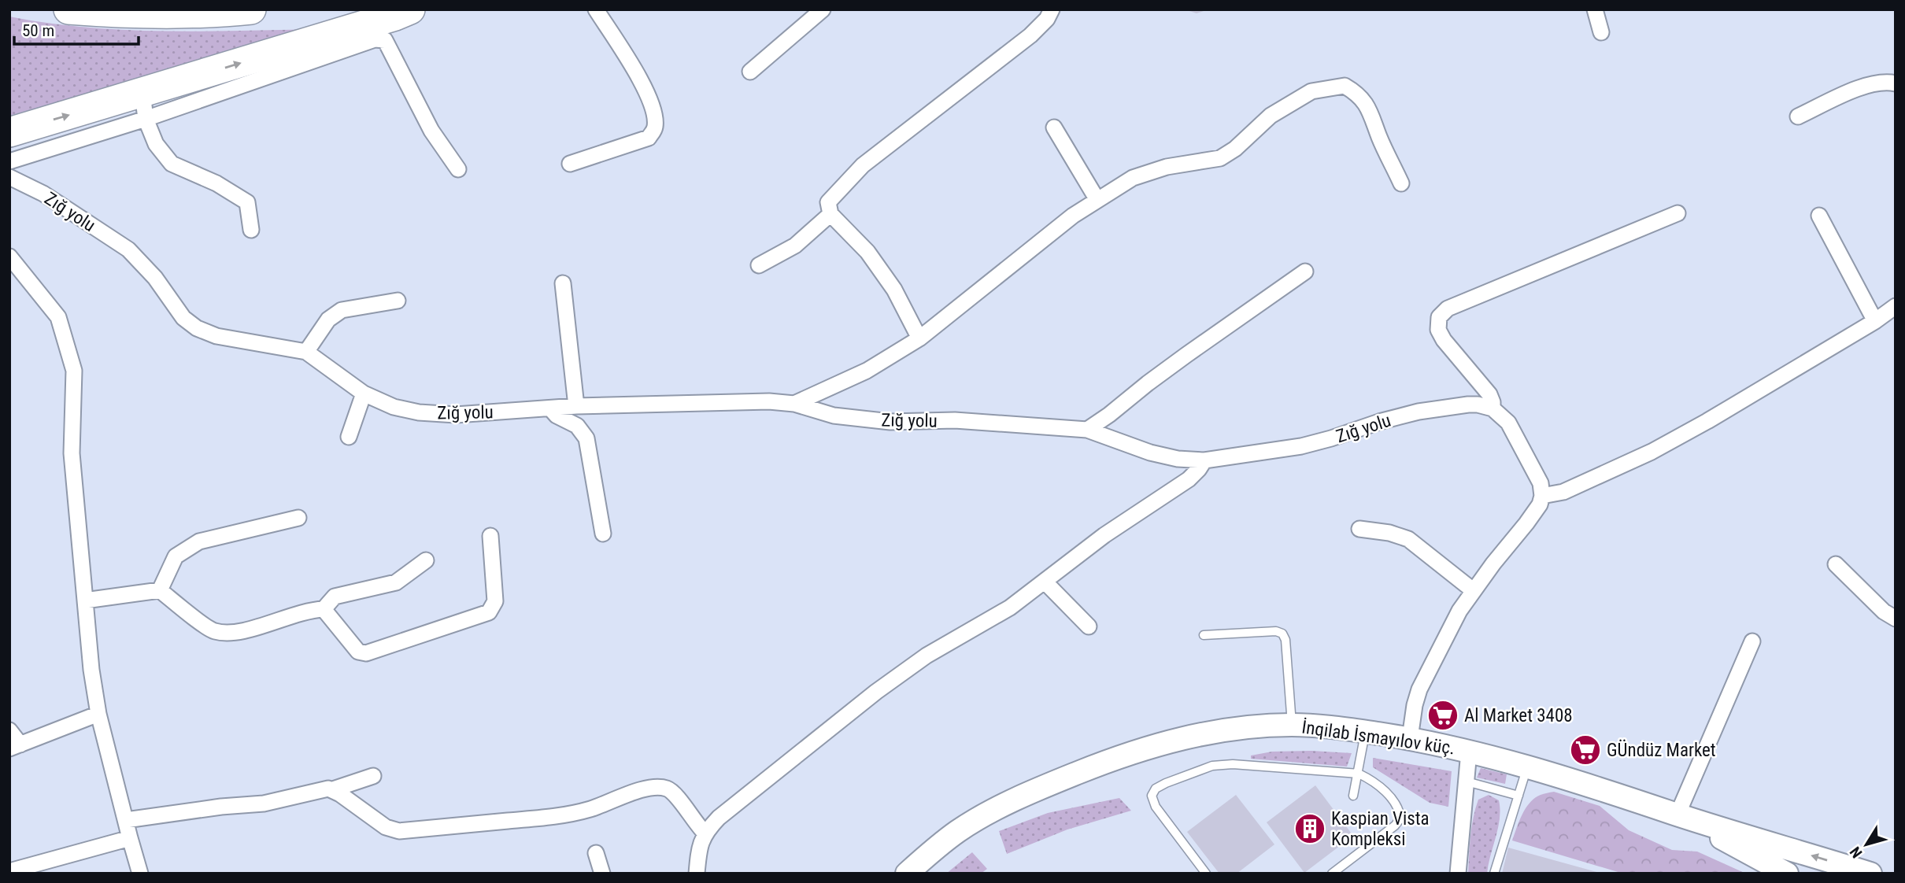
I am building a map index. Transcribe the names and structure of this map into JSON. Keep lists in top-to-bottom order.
{
  "streets": {
    "main road": ["İnqilab İsmayılov küç."],
    "street": ["Zığ yolu"]
  },
  "places": {
    "supermarket": ["Al Market 3408", "GÜndüz Market"],
    "building": ["Kaspian Vista Kompleksi"]
  },
  "scale_bar": "50 m",
  "north": "bottom left"
}
